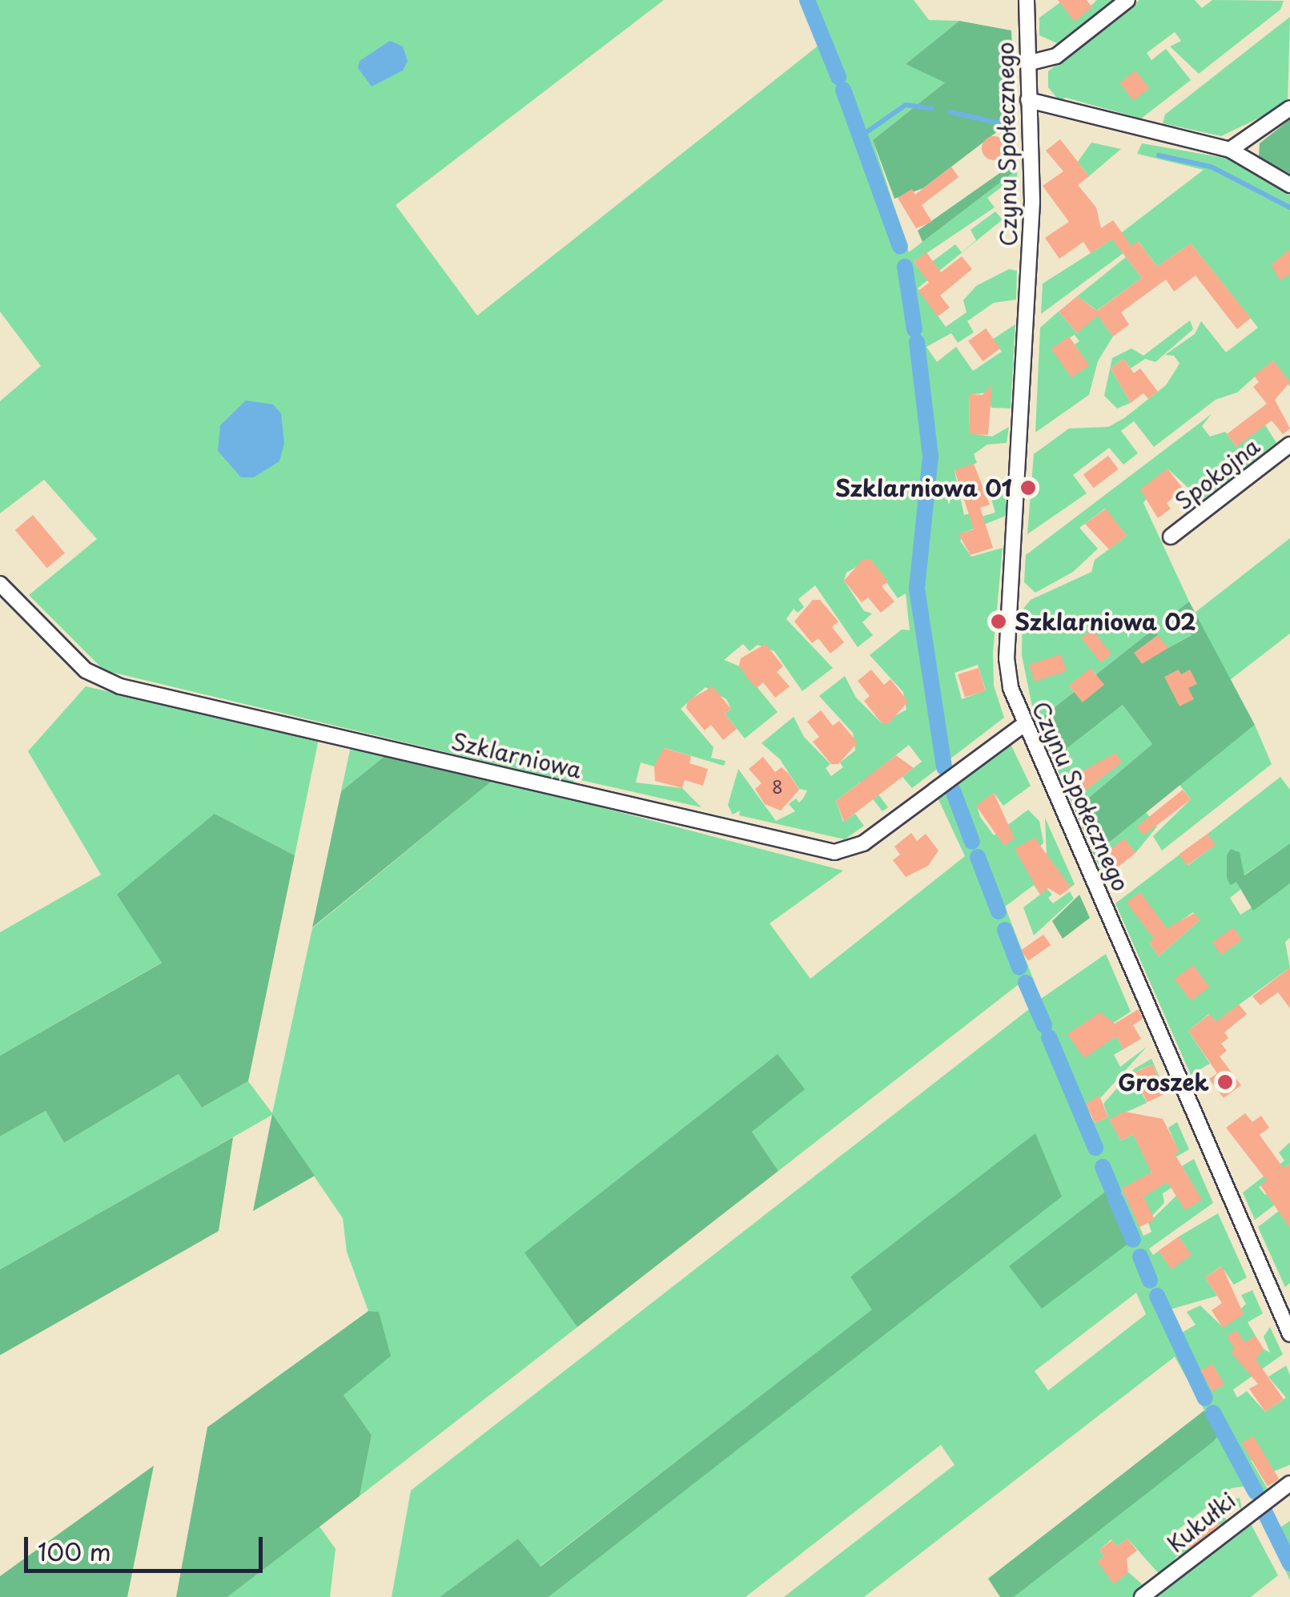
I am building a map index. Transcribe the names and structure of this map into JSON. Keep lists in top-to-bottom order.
{
  "streets": {
    "street": [
      "Czynu Społecznego",
      "Spokojna",
      "Szklarniowa",
      "Kukułki"
    ]
  },
  "crossings": [
    ["Czynu Społecznego", "Szklarniowa"]
  ],
  "places": ["Szklarniowa 01", "Szklarniowa 02", "Groszek"],
  "house_numbers": ["8"],
  "scale_bar": "100 m"
}
